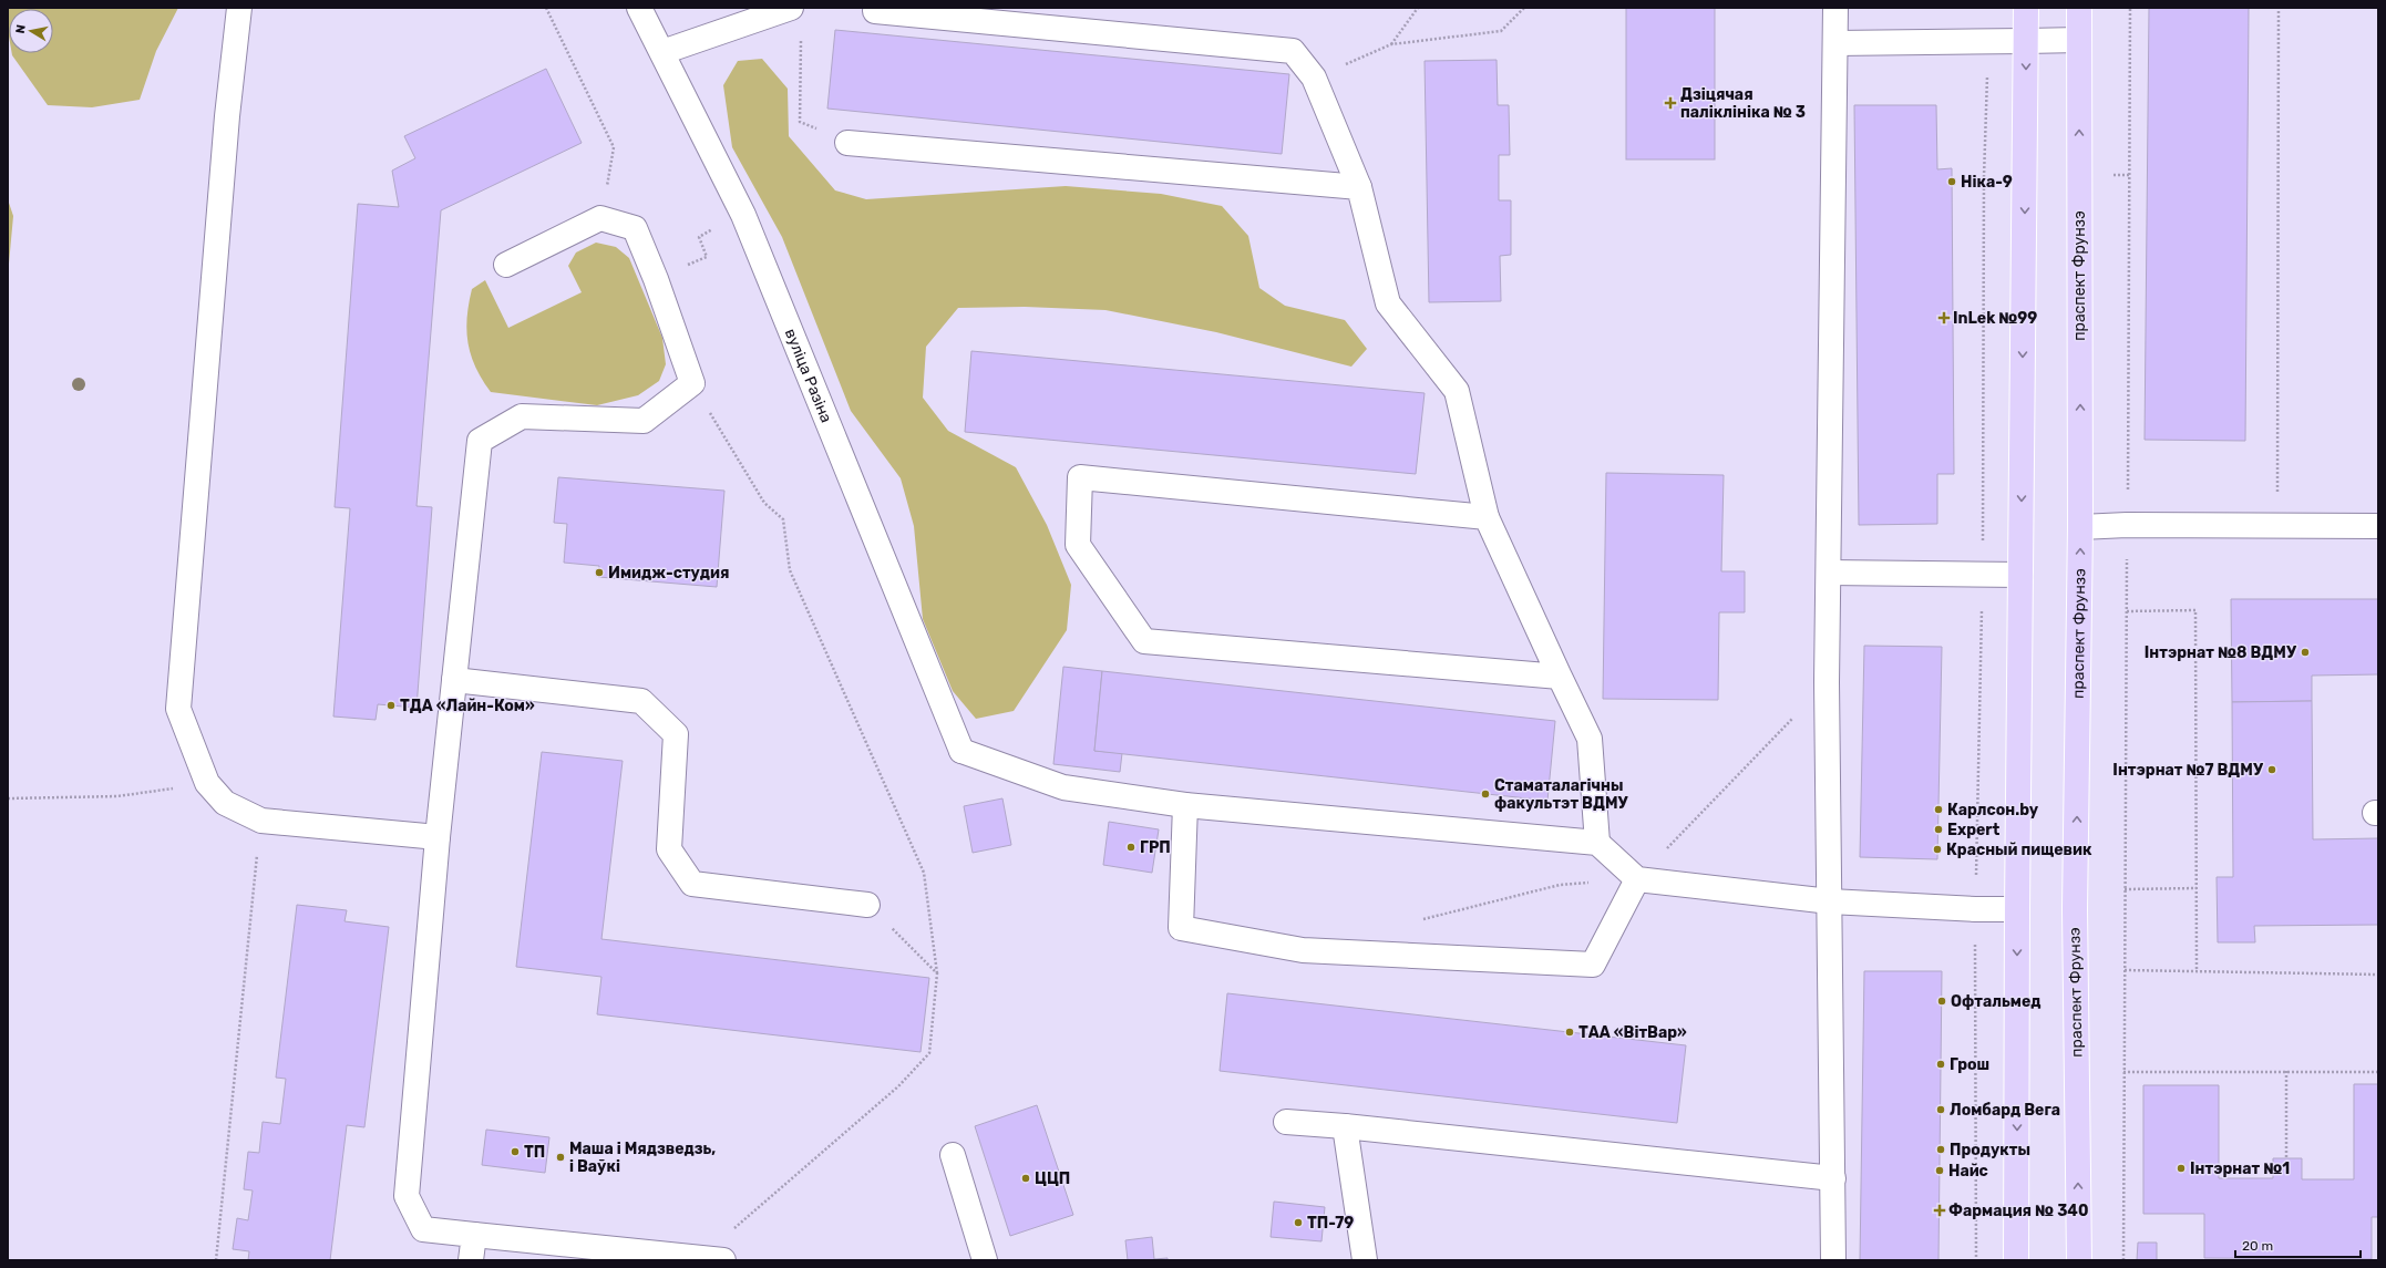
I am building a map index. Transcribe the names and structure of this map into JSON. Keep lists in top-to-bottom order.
{
  "streets": {
    "main road": ["праспект Фрунзэ"],
    "street": ["вуліца Разіна"]
  },
  "places": {
    "health": ["Дзіцячая паліклініка № 3", "InLek №99", "Фармация № 340"],
    "other": [
      "Ніка-9",
      "Имидж-студия",
      "Інтэрнат №8 ВДМУ",
      "ТДА «Лайн-Ком»",
      "Інтэрнат №7 ВДМУ",
      "Стаматалагічны факультэт ВДМУ",
      "Карлсон.by",
      "Expert",
      "ГРП",
      "Красный пищевик",
      "Офтальмед",
      "ТАА «ВітВар»",
      "Грош",
      "Ломбард Вега",
      "Продукты",
      "ТП",
      "Маша і Мядзведзь, і Ваўкі",
      "Інтэрнат №1",
      "Найс",
      "ЦЦП",
      "ТП-79"
    ]
  },
  "scale_bar": "20 m",
  "north": "left"
}
